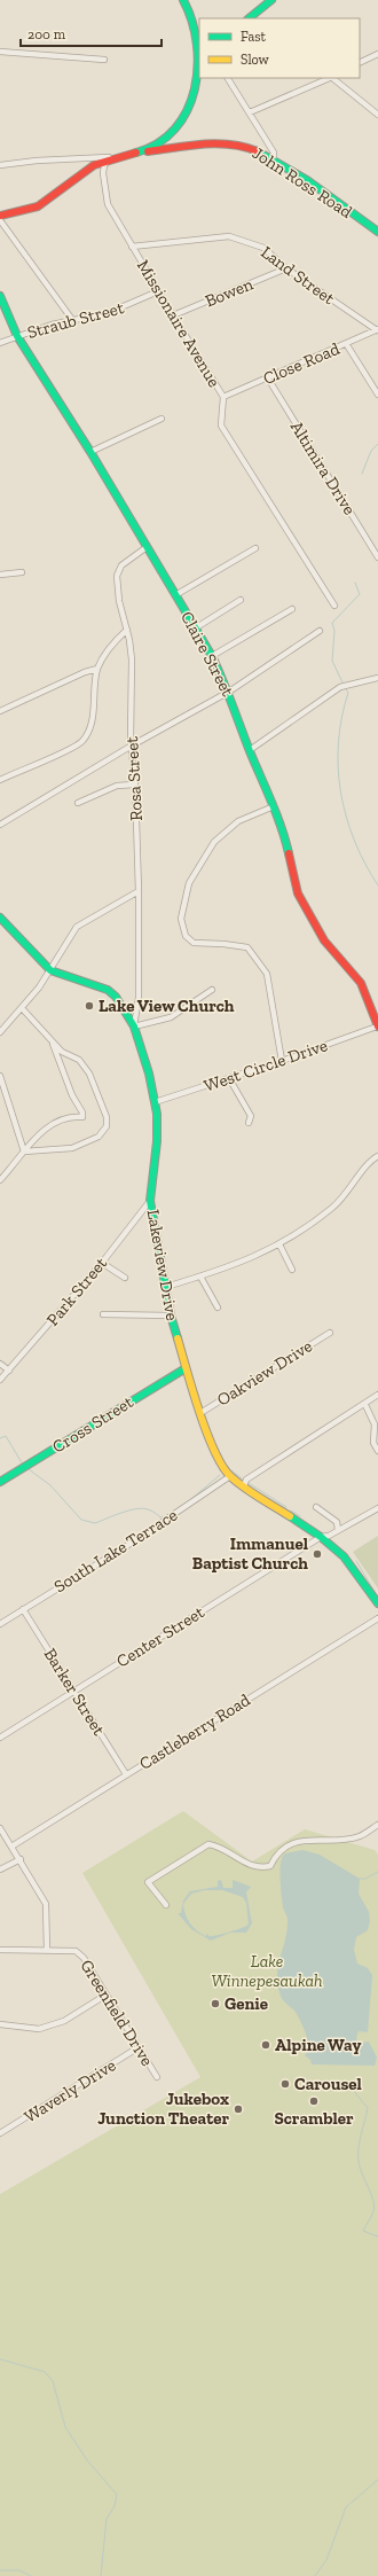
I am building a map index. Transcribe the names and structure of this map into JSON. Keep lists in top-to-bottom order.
{
  "streets": {
    "street": [
      "John Ross Road",
      "Land Street",
      "Bowen",
      "Straub Street",
      "Missionaire Avenue",
      "Close Road",
      "Altimira Drive",
      "Claire Street",
      "Rosa Street",
      "West Circle Drive",
      "Lakeview Drive",
      "Park Street",
      "Oakview Drive",
      "Cross Street",
      "South Lake Terrace",
      "Center Street",
      "Barker Street",
      "Castleberry Road",
      "Greenfield Drive",
      "Waverly Drive"
    ]
  },
  "crossings": [
    ["Land Street", "Bowen"],
    ["Land Street", "Missionaire Avenue"],
    ["Land Street", "Close Road"],
    ["Bowen", "Missionaire Avenue"],
    ["Straub Street", "Missionaire Avenue"],
    ["Straub Street", "Claire Street"],
    ["Missionaire Avenue", "Close Road"],
    ["Close Road", "Altimira Drive"],
    ["Claire Street", "Rosa Street"],
    ["Claire Street", "West Circle Drive"],
    ["Rosa Street", "Lakeview Drive"],
    ["West Circle Drive", "Lakeview Drive"],
    ["Lakeview Drive", "Park Street"],
    ["Lakeview Drive", "Oakview Drive"],
    ["Lakeview Drive", "Cross Street"],
    ["Lakeview Drive", "South Lake Terrace"],
    ["Lakeview Drive", "Center Street"],
    ["South Lake Terrace", "Barker Street"],
    ["Center Street", "Barker Street"],
    ["Barker Street", "Castleberry Road"],
    ["Greenfield Drive", "Waverly Drive"]
  ],
  "parks": ["Lake Winnepesaukah"],
  "places": [
    "Lake View Church",
    "Immanuel Baptist Church",
    "Genie",
    "Alpine Way",
    "Carousel",
    "Scrambler",
    "Jukebox Junction Theater"
  ],
  "legend": ["Fast", "Slow"],
  "scale_bar": "200 m"
}
